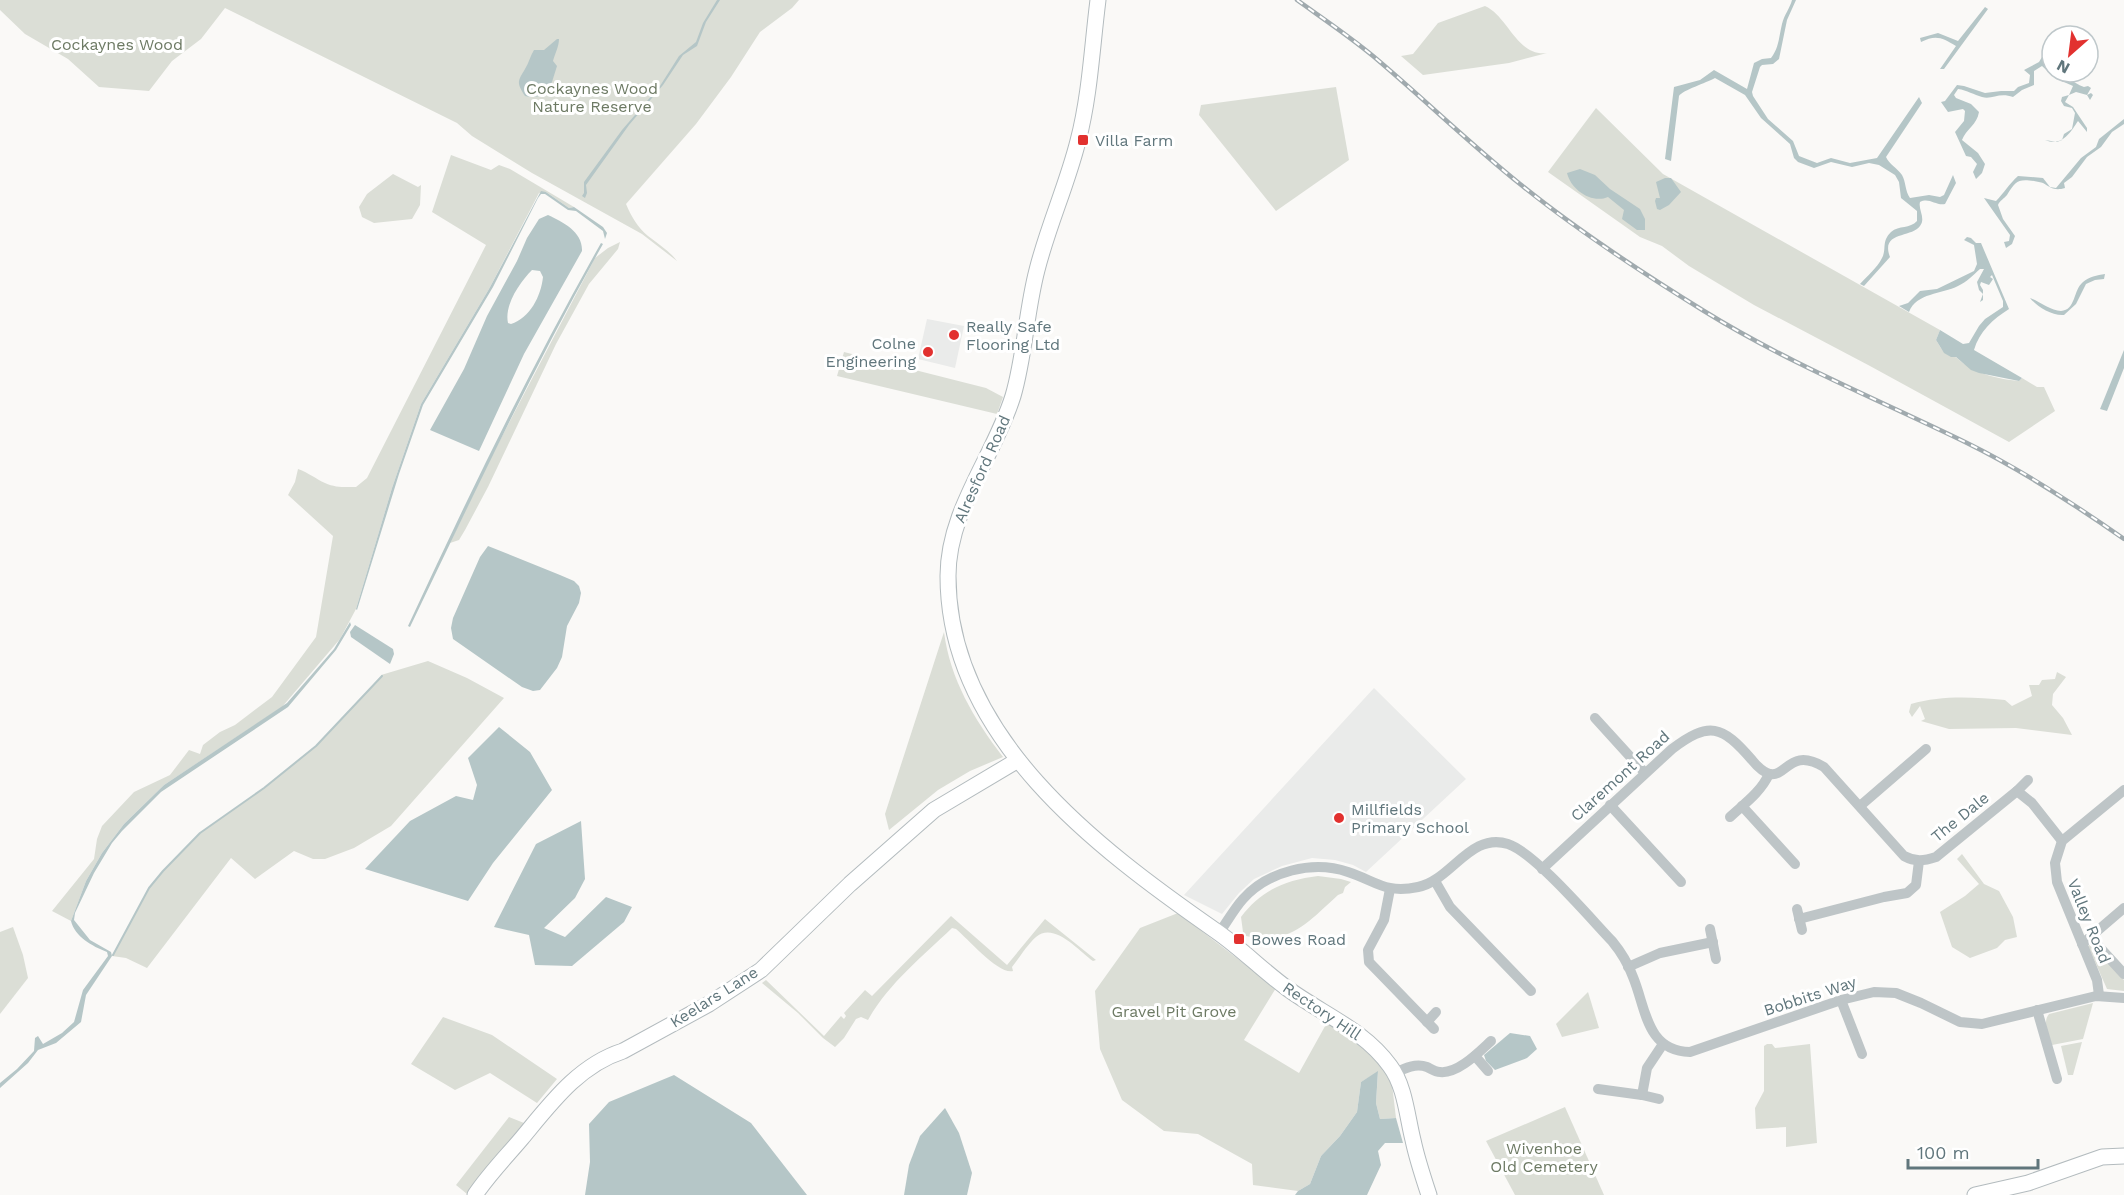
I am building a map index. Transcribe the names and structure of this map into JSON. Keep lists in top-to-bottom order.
{
  "streets": {
    "street": [
      "Alresford Road",
      "Claremont Road",
      "The Dale",
      "Valley Road",
      "Bobbits Way",
      "Keelars Lane",
      "Rectory Hill"
    ]
  },
  "crossings": [
    ["Alresford Road", "Keelars Lane"],
    ["Alresford Road", "Rectory Hill"],
    ["Valley Road", "Bobbits Way"]
  ],
  "parks": [
    "Cockaynes Wood",
    "Cockaynes Wood Nature Reserve",
    "Gravel Pit Grove",
    "Wivenhoe Old Cemetery"
  ],
  "places": {
    "transit": ["Villa Farm", "Bowes Road"],
    "other": ["Really Safe Flooring Ltd", "Colne Engineering", "Millfields Primary School"]
  },
  "scale_bar": "100 m",
  "north": "bottom left"
}
